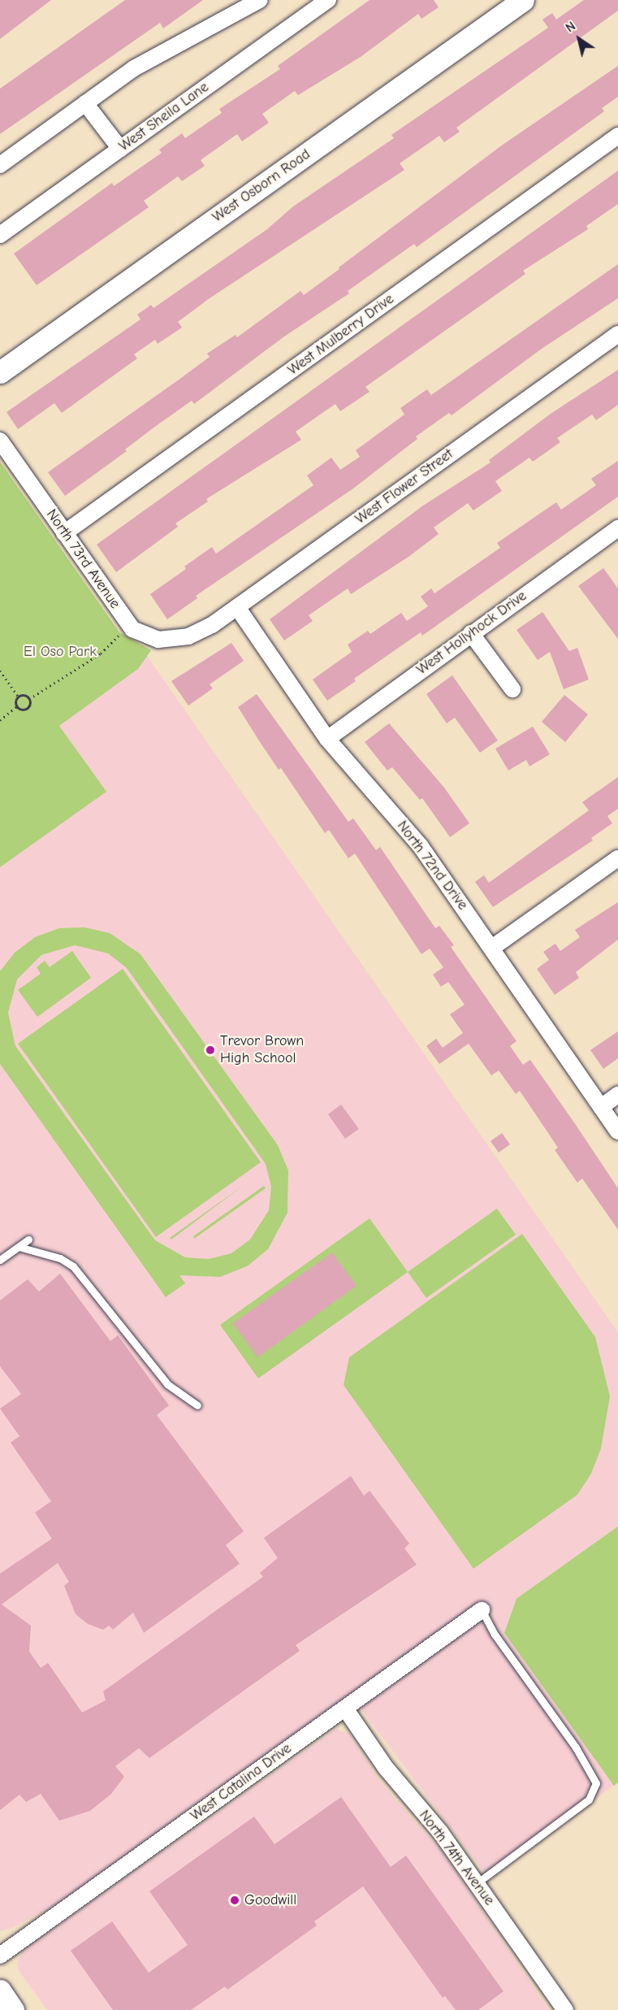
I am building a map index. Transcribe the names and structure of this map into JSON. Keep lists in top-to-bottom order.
{
  "streets": {
    "street": [
      "West Sheila Lane",
      "West Osborn Road",
      "West Mulberry Drive",
      "West Flower Street",
      "North 73rd Avenue",
      "West Hollyhock Drive",
      "North 72nd Drive",
      "West Catalina Drive",
      "North 74th Avenue"
    ]
  },
  "crossings": [
    ["West Mulberry Drive", "North 73rd Avenue"],
    ["West Flower Street", "North 73rd Avenue"],
    ["West Flower Street", "North 72nd Drive"],
    ["West Hollyhock Drive", "North 72nd Drive"],
    ["West Catalina Drive", "North 74th Avenue"]
  ],
  "parks": ["El Oso Park"],
  "places": ["Trevor Brown High School", "Goodwill"],
  "north": "top left"
}
